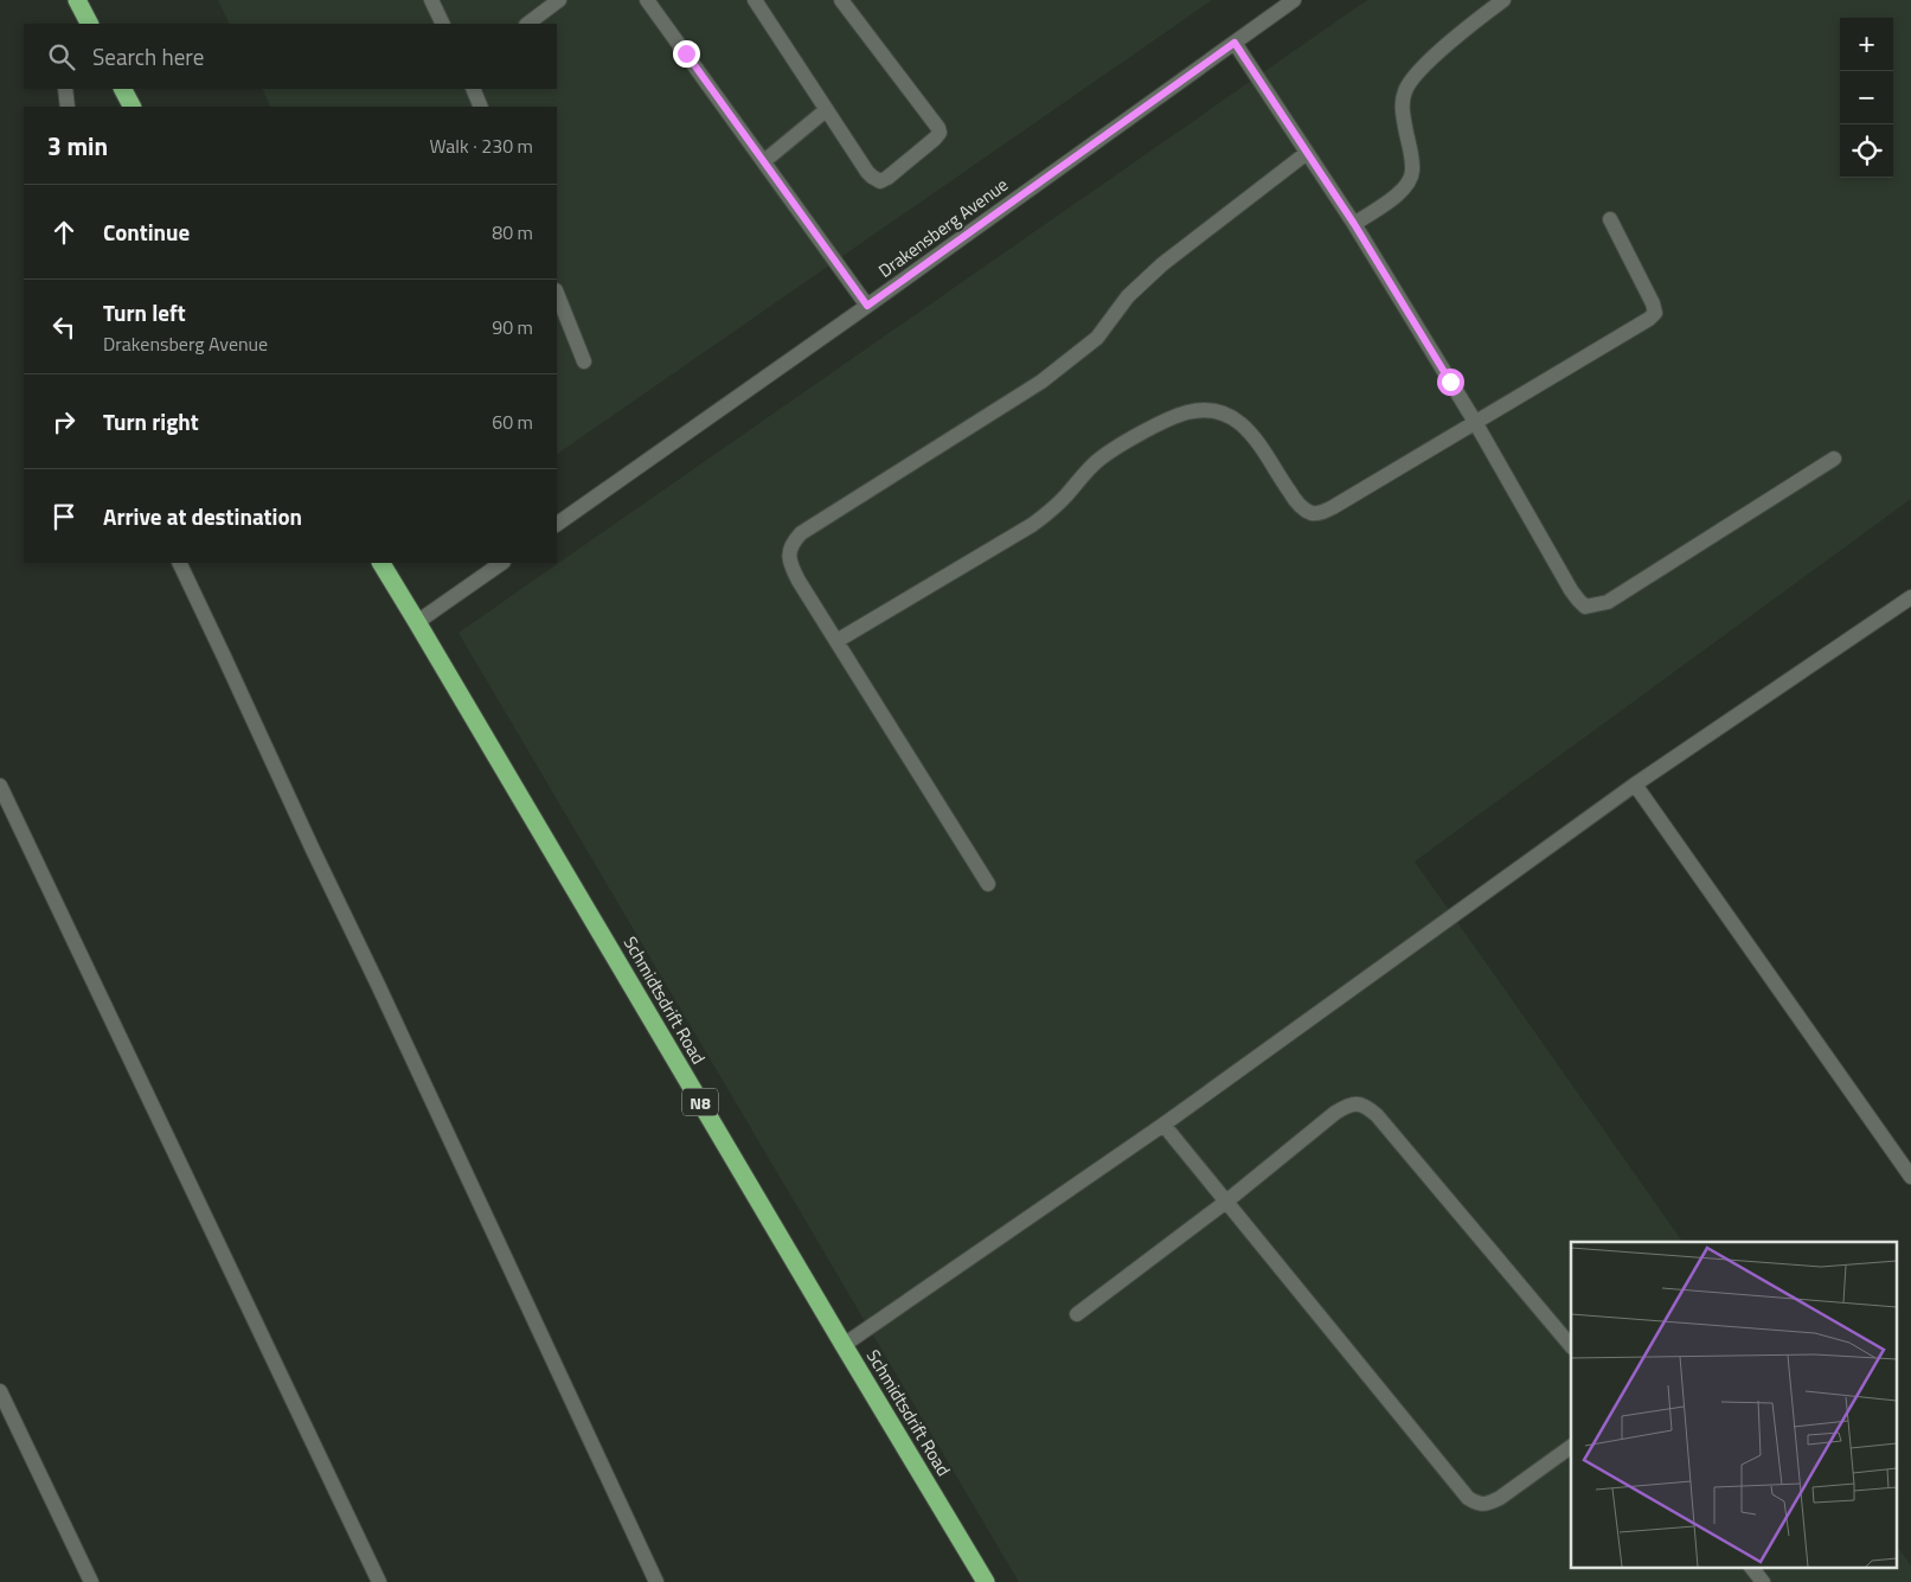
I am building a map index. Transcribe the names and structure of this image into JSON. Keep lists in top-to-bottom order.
{
  "streets": {
    "highway": ["Schmidtsdrift Road", "N8"],
    "street": ["Drakensberg Avenue"]
  },
  "page": {
    "map_buttons": ["+", "−"],
    "search": "Search here",
    "heading": ["3 min", "Walk · 230 m"],
    "list": [
      ["Continue", "80 m"],
      ["Turn left", "Drakensberg Avenue", "90 m"],
      ["Turn right", "60 m"],
      "Arrive at destination"
    ]
  }
}
